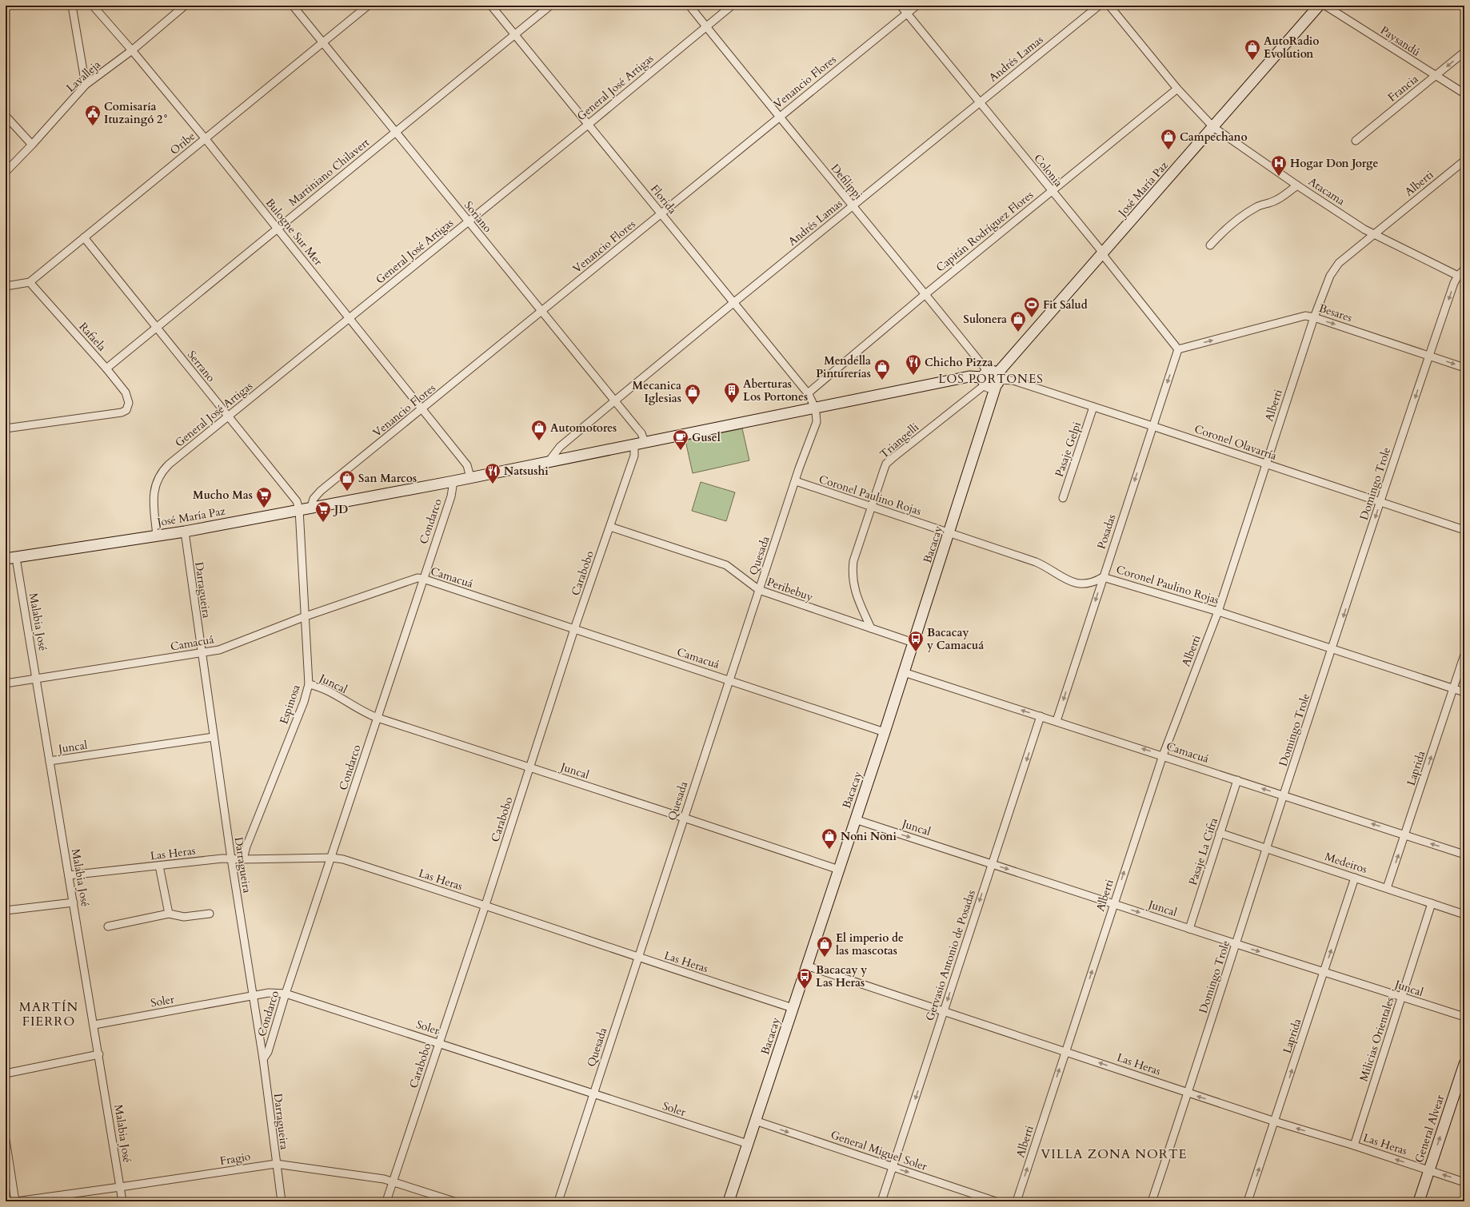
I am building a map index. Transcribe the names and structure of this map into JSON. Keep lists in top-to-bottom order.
{
  "streets": {
    "street": [
      "Paysandú",
      "Andrés Lamas",
      "Lavalleja",
      "Venancio Flores",
      "General José Artigas",
      "Francia",
      "Oribe",
      "Colonia",
      "Martiniano Chilavert",
      "Defilippi",
      "Alberti",
      "José María Paz",
      "Atacama",
      "Florida",
      "Soriano",
      "Capitán Rodríguez Flores",
      "Bulogne Sur Mer",
      "Besares",
      "Rafaela",
      "Serrano",
      "Triangelli",
      "Coronel Olavarría",
      "Pasaje Gelpi",
      "Domingo Trole",
      "Coronel Paulino Rojas",
      "Condarco",
      "Posadas",
      "Bacacay",
      "Quesada",
      "Carabobo",
      "Camacuá",
      "Peribebuy",
      "Darragueira",
      "Malabia José",
      "Juncal",
      "Espinosa",
      "Laprida",
      "Pasaje La Cifra",
      "Las Heras",
      "Medeiros",
      "Gervasio Antonio de Posadas",
      "Soler",
      "Milicias Orientales",
      "General Alvear",
      "General Miguel Soler",
      "Fragio"
    ]
  },
  "crossings": [
    ["Paysandú", "Francia"],
    ["Andrés Lamas", "Colonia"],
    ["Andrés Lamas", "Defilippi"],
    ["Andrés Lamas", "José María Paz"],
    ["Andrés Lamas", "Florida"],
    ["Andrés Lamas", "Soriano"],
    ["Lavalleja", "Bulogne Sur Mer"],
    ["Venancio Flores", "Colonia"],
    ["Venancio Flores", "Defilippi"],
    ["Venancio Flores", "José María Paz"],
    ["Venancio Flores", "Florida"],
    ["Venancio Flores", "Soriano"],
    ["Venancio Flores", "Bulogne Sur Mer"],
    ["General José Artigas", "Defilippi"],
    ["General José Artigas", "José María Paz"],
    ["General José Artigas", "Florida"],
    ["General José Artigas", "Soriano"],
    ["General José Artigas", "Bulogne Sur Mer"],
    ["General José Artigas", "Serrano"],
    ["Oribe", "Soriano"],
    ["Oribe", "Bulogne Sur Mer"],
    ["Oribe", "Rafaela"],
    ["Oribe", "Serrano"],
    ["Colonia", "José María Paz"],
    ["Colonia", "Capitán Rodríguez Flores"],
    ["Colonia", "Besares"],
    ["Colonia", "Posadas"],
    ["Martiniano Chilavert", "Florida"],
    ["Martiniano Chilavert", "Soriano"],
    ["Martiniano Chilavert", "Bulogne Sur Mer"],
    ["Martiniano Chilavert", "Rafaela"],
    ["Martiniano Chilavert", "Serrano"],
    ["Defilippi", "José María Paz"],
    ["Defilippi", "Capitán Rodríguez Flores"],
    ["Defilippi", "Triangelli"],
    ["Defilippi", "Coronel Olavarría"],
    ["Defilippi", "Bacacay"],
    ["Alberti", "Atacama"],
    ["Alberti", "Besares"],
    ["Alberti", "Coronel Olavarría"],
    ["Alberti", "Coronel Paulino Rojas"],
    ["Alberti", "Camacuá"],
    ["Alberti", "Juncal"],
    ["Alberti", "Las Heras"],
    ["José María Paz", "Atacama"],
    ["José María Paz", "Florida"],
    ["José María Paz", "Soriano"],
    ["José María Paz", "Bulogne Sur Mer"],
    ["José María Paz", "Serrano"],
    ["José María Paz", "Triangelli"],
    ["José María Paz", "Coronel Olavarría"],
    ["José María Paz", "Condarco"],
    ["José María Paz", "Bacacay"],
    ["José María Paz", "Quesada"],
    ["José María Paz", "Carabobo"],
    ["José María Paz", "Darragueira"],
    ["José María Paz", "Malabia José"],
    ["José María Paz", "Espinosa"],
    ["Atacama", "Capitán Rodríguez Flores"],
    ["Atacama", "Domingo Trole"],
    ["Florida", "Capitán Rodríguez Flores"],
    ["Florida", "Quesada"],
    ["Besares", "Domingo Trole"],
    ["Besares", "Posadas"],
    ["Serrano", "Espinosa"],
    ["Triangelli", "Coronel Olavarría"],
    ["Triangelli", "Coronel Paulino Rojas"],
    ["Triangelli", "Bacacay"],
    ["Triangelli", "Peribebuy"],
    ["Coronel Olavarría", "Pasaje Gelpi"],
    ["Coronel Olavarría", "Domingo Trole"],
    ["Coronel Olavarría", "Posadas"],
    ["Coronel Olavarría", "Bacacay"],
    ["Domingo Trole", "Coronel Paulino Rojas"],
    ["Domingo Trole", "Camacuá"],
    ["Domingo Trole", "Juncal"],
    ["Domingo Trole", "Las Heras"],
    ["Domingo Trole", "Medeiros"],
    ["Coronel Paulino Rojas", "Posadas"],
    ["Coronel Paulino Rojas", "Bacacay"],
    ["Coronel Paulino Rojas", "Quesada"],
    ["Coronel Paulino Rojas", "Laprida"],
    ["Condarco", "Camacuá"],
    ["Condarco", "Darragueira"],
    ["Condarco", "Juncal"],
    ["Condarco", "Las Heras"],
    ["Condarco", "Soler"],
    ["Posadas", "Camacuá"],
    ["Bacacay", "Camacuá"],
    ["Bacacay", "Peribebuy"],
    ["Bacacay", "Juncal"],
    ["Bacacay", "Las Heras"],
    ["Bacacay", "Soler"],
    ["Bacacay", "General Miguel Soler"],
    ["Quesada", "Camacuá"],
    ["Quesada", "Peribebuy"],
    ["Quesada", "Juncal"],
    ["Quesada", "Las Heras"],
    ["Quesada", "Soler"],
    ["Carabobo", "Camacuá"],
    ["Carabobo", "Peribebuy"],
    ["Carabobo", "Juncal"],
    ["Carabobo", "Las Heras"],
    ["Carabobo", "Soler"],
    ["Carabobo", "Fragio"],
    ["Camacuá", "Darragueira"],
    ["Camacuá", "Malabia José"],
    ["Camacuá", "Espinosa"],
    ["Camacuá", "Laprida"],
    ["Camacuá", "Pasaje La Cifra"],
    ["Camacuá", "Gervasio Antonio de Posadas"],
    ["Darragueira", "Juncal"],
    ["Darragueira", "Las Heras"],
    ["Darragueira", "Soler"],
    ["Darragueira", "Fragio"],
    ["Malabia José", "Juncal"],
    ["Malabia José", "Las Heras"],
    ["Malabia José", "Soler"],
    ["Malabia José", "Fragio"],
    ["Juncal", "Espinosa"],
    ["Juncal", "Laprida"],
    ["Juncal", "Pasaje La Cifra"],
    ["Juncal", "Gervasio Antonio de Posadas"],
    ["Juncal", "Milicias Orientales"],
    ["Espinosa", "Las Heras"],
    ["Laprida", "Las Heras"],
    ["Laprida", "Medeiros"],
    ["Pasaje La Cifra", "Medeiros"],
    ["Las Heras", "Gervasio Antonio de Posadas"],
    ["Las Heras", "Milicias Orientales"],
    ["Las Heras", "General Alvear"],
    ["Medeiros", "Milicias Orientales"],
    ["Gervasio Antonio de Posadas", "General Miguel Soler"]
  ],
  "one_way": [
    "Alberti",
    "Besares",
    "Domingo Trole",
    "Posadas",
    "Laprida",
    "Gervasio Antonio de Posadas",
    "General Alvear",
    "General Miguel Soler"
  ],
  "districts": ["LOS PORTONES", "MARTÍN FIERRO", "VILLA ZONA NORTE"],
  "places": {
    "shop": [
      "AutoRadio Evolution",
      "Campechano",
      "Sulonera",
      "Mendella Pinturerías",
      "Mecanica Iglesias",
      "Automotores",
      "San Marcos",
      "Noni Noni",
      "El imperio de las mascotas"
    ],
    "public building": ["Comisaría Ituzaingó 2°"],
    "hospital": ["Hogar Don Jorge"],
    "sports": ["Fit Salud"],
    "restaurant": ["Chicho Pizza", "Natsushi"],
    "building": ["Aberturas Los Portones"],
    "cafe": ["Gusel"],
    "supermarket": ["Mucho Mas", "JD"],
    "bus stop": ["Bacacay y Camacuá", "Bacacay y Las Heras"]
  }
}
